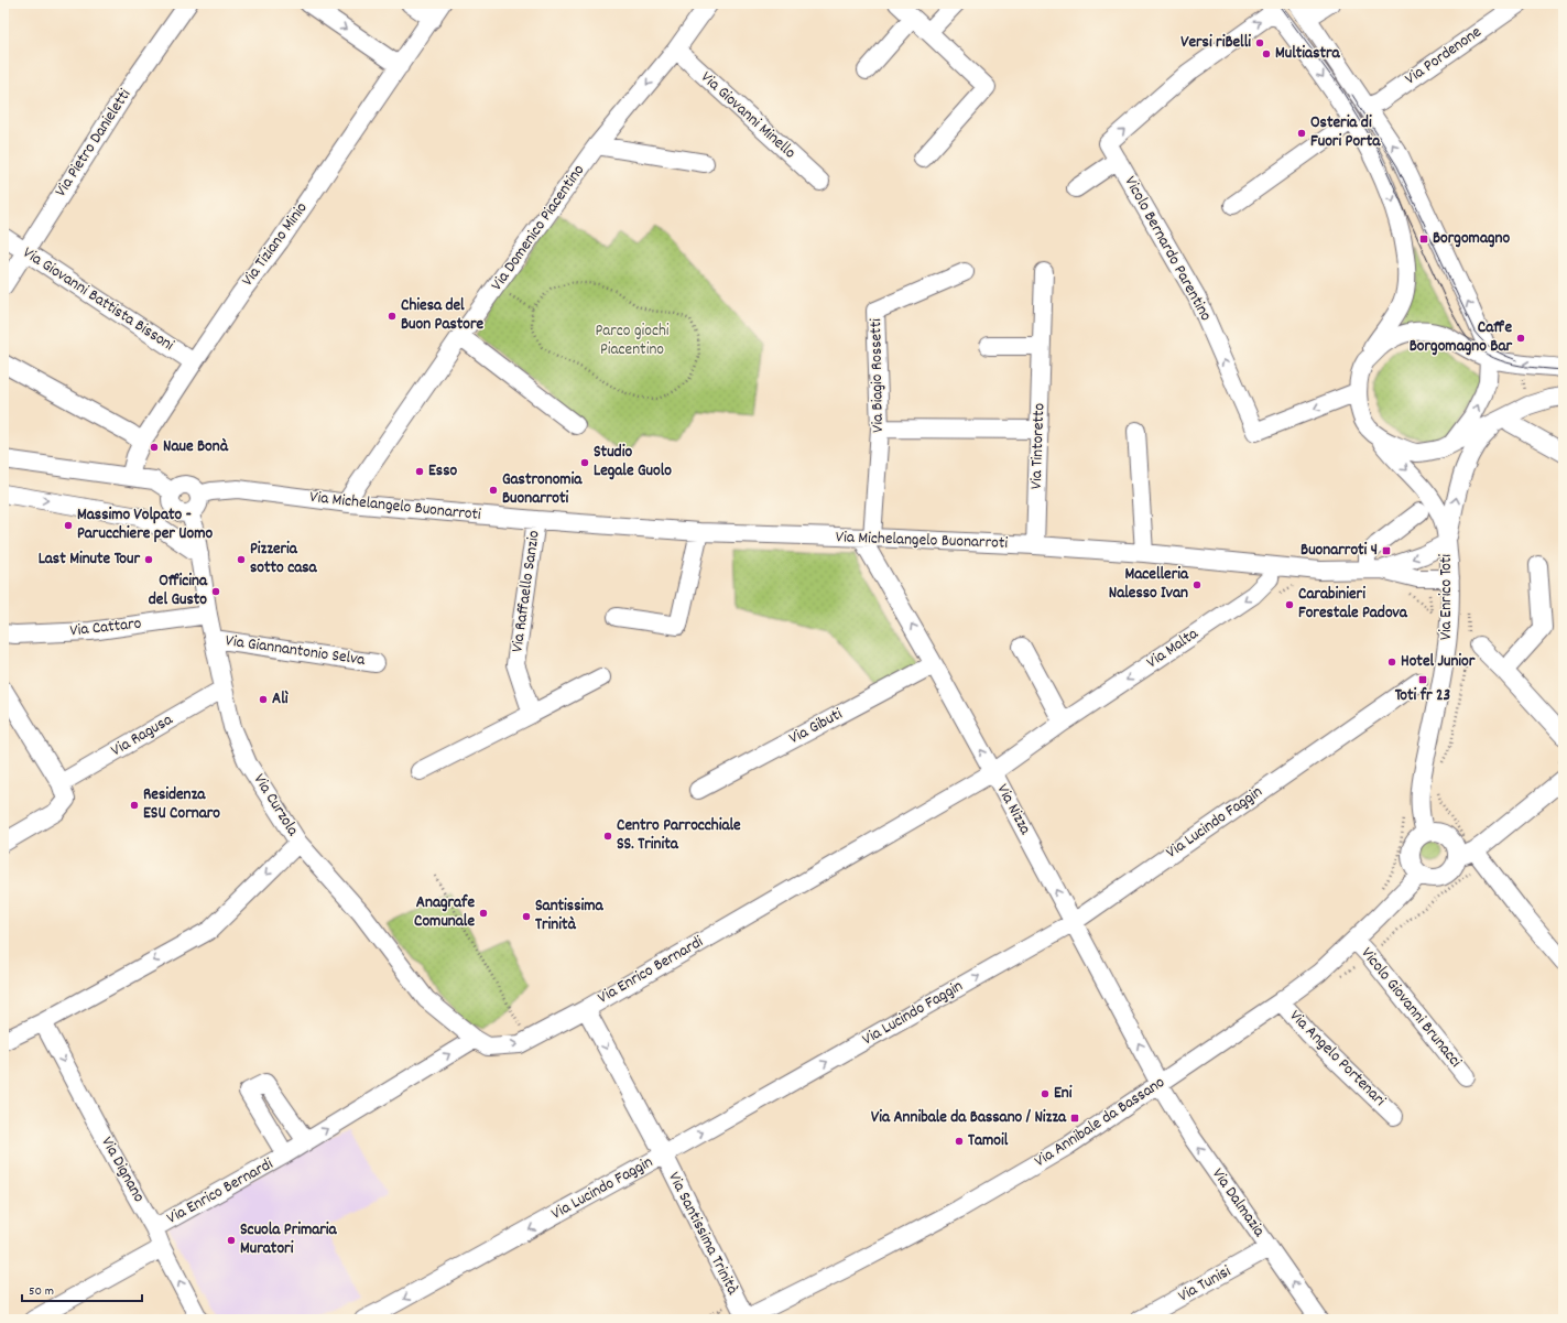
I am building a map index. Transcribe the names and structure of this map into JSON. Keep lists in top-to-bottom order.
{
  "streets": {
    "street": [
      "Via Pordenone",
      "Via Giovanni Minello",
      "Via Pietro Danieletti",
      "Via Domenico Piacentino",
      "Via Tiziano Minio",
      "Vicolo Bernardo Parentino",
      "Via Giovanni Battista Bissoni",
      "Via Biagio Rossetti",
      "Via Tintoretto",
      "Via Michelangelo Buonarroti",
      "Via Raffaello Sanzio",
      "Via Enrico Toti",
      "Via Cattaro",
      "Via Malta",
      "Via Giannantonio Selva",
      "Via Gibuti",
      "Via Ragusa",
      "Via Curzola",
      "Via Nizza",
      "Via Lucindo Faggin",
      "Via Enrico Bernardi",
      "Vicolo Giovanni Brunacci",
      "Via Angelo Portenari",
      "Via Annibale da Bassano",
      "Via Dignano",
      "Via Dalmazia",
      "Via Santissima Trinità",
      "Via Tunisi"
    ]
  },
  "crossings": [
    ["Via Giovanni Minello", "Via Domenico Piacentino"],
    ["Via Pietro Danieletti", "Via Giovanni Battista Bissoni"],
    ["Via Domenico Piacentino", "Via Michelangelo Buonarroti"],
    ["Via Tiziano Minio", "Via Giovanni Battista Bissoni"],
    ["Vicolo Bernardo Parentino", "Via Enrico Toti"],
    ["Via Biagio Rossetti", "Via Michelangelo Buonarroti"],
    ["Via Biagio Rossetti", "Via Nizza"],
    ["Via Tintoretto", "Via Michelangelo Buonarroti"],
    ["Via Michelangelo Buonarroti", "Via Raffaello Sanzio"],
    ["Via Michelangelo Buonarroti", "Via Enrico Toti"],
    ["Via Michelangelo Buonarroti", "Via Malta"],
    ["Via Michelangelo Buonarroti", "Via Curzola"],
    ["Via Michelangelo Buonarroti", "Via Nizza"],
    ["Via Enrico Toti", "Via Annibale da Bassano"],
    ["Via Cattaro", "Via Curzola"],
    ["Via Malta", "Via Nizza"],
    ["Via Malta", "Via Enrico Bernardi"],
    ["Via Giannantonio Selva", "Via Curzola"],
    ["Via Gibuti", "Via Nizza"],
    ["Via Ragusa", "Via Curzola"],
    ["Via Curzola", "Via Enrico Bernardi"],
    ["Via Nizza", "Via Lucindo Faggin"],
    ["Via Nizza", "Via Enrico Bernardi"],
    ["Via Nizza", "Via Annibale da Bassano"],
    ["Via Nizza", "Via Dalmazia"],
    ["Via Lucindo Faggin", "Via Santissima Trinità"],
    ["Via Enrico Bernardi", "Via Dignano"],
    ["Via Enrico Bernardi", "Via Santissima Trinità"],
    ["Vicolo Giovanni Brunacci", "Via Annibale da Bassano"],
    ["Via Angelo Portenari", "Via Annibale da Bassano"],
    ["Via Annibale da Bassano", "Via Dalmazia"],
    ["Via Annibale da Bassano", "Via Santissima Trinità"],
    ["Via Dalmazia", "Via Tunisi"]
  ],
  "one_way": [
    "Via Malta",
    "Via Nizza",
    "Via Dalmazia",
    "Via Santissima Trinità"
  ],
  "parks": ["Parco giochi Piacentino"],
  "places": {
    "other": [
      "Versi riBelli",
      "Multiastra",
      "Osteria di Fuori Porta",
      "Chiesa del Buon Pastore",
      "Caffe Borgomagno Bar",
      "Naue Bonà",
      "Studio Legale Guolo",
      "Esso",
      "Gastronomia Buonarroti",
      "Massimo Volpato - Parucchiere per Uomo",
      "Last Minute Tour",
      "Pizzeria sotto casa",
      "Macelleria Nalesso Ivan",
      "Officina del Gusto",
      "Carabinieri Forestale Padova",
      "Hotel Junior",
      "Alì",
      "Residenza ESU Cornaro",
      "Centro Parrocchiale SS. Trinita",
      "Anagrafe Comunale",
      "Santissima Trinità",
      "Eni",
      "Tamoil",
      "Scuola Primaria Muratori"
    ],
    "transit": [
      "Borgomagno",
      "Buonarroti 4",
      "Toti fr 23",
      "Via Annibale da Bassano / Nizza"
    ]
  },
  "scale_bar": "50 m"
}
